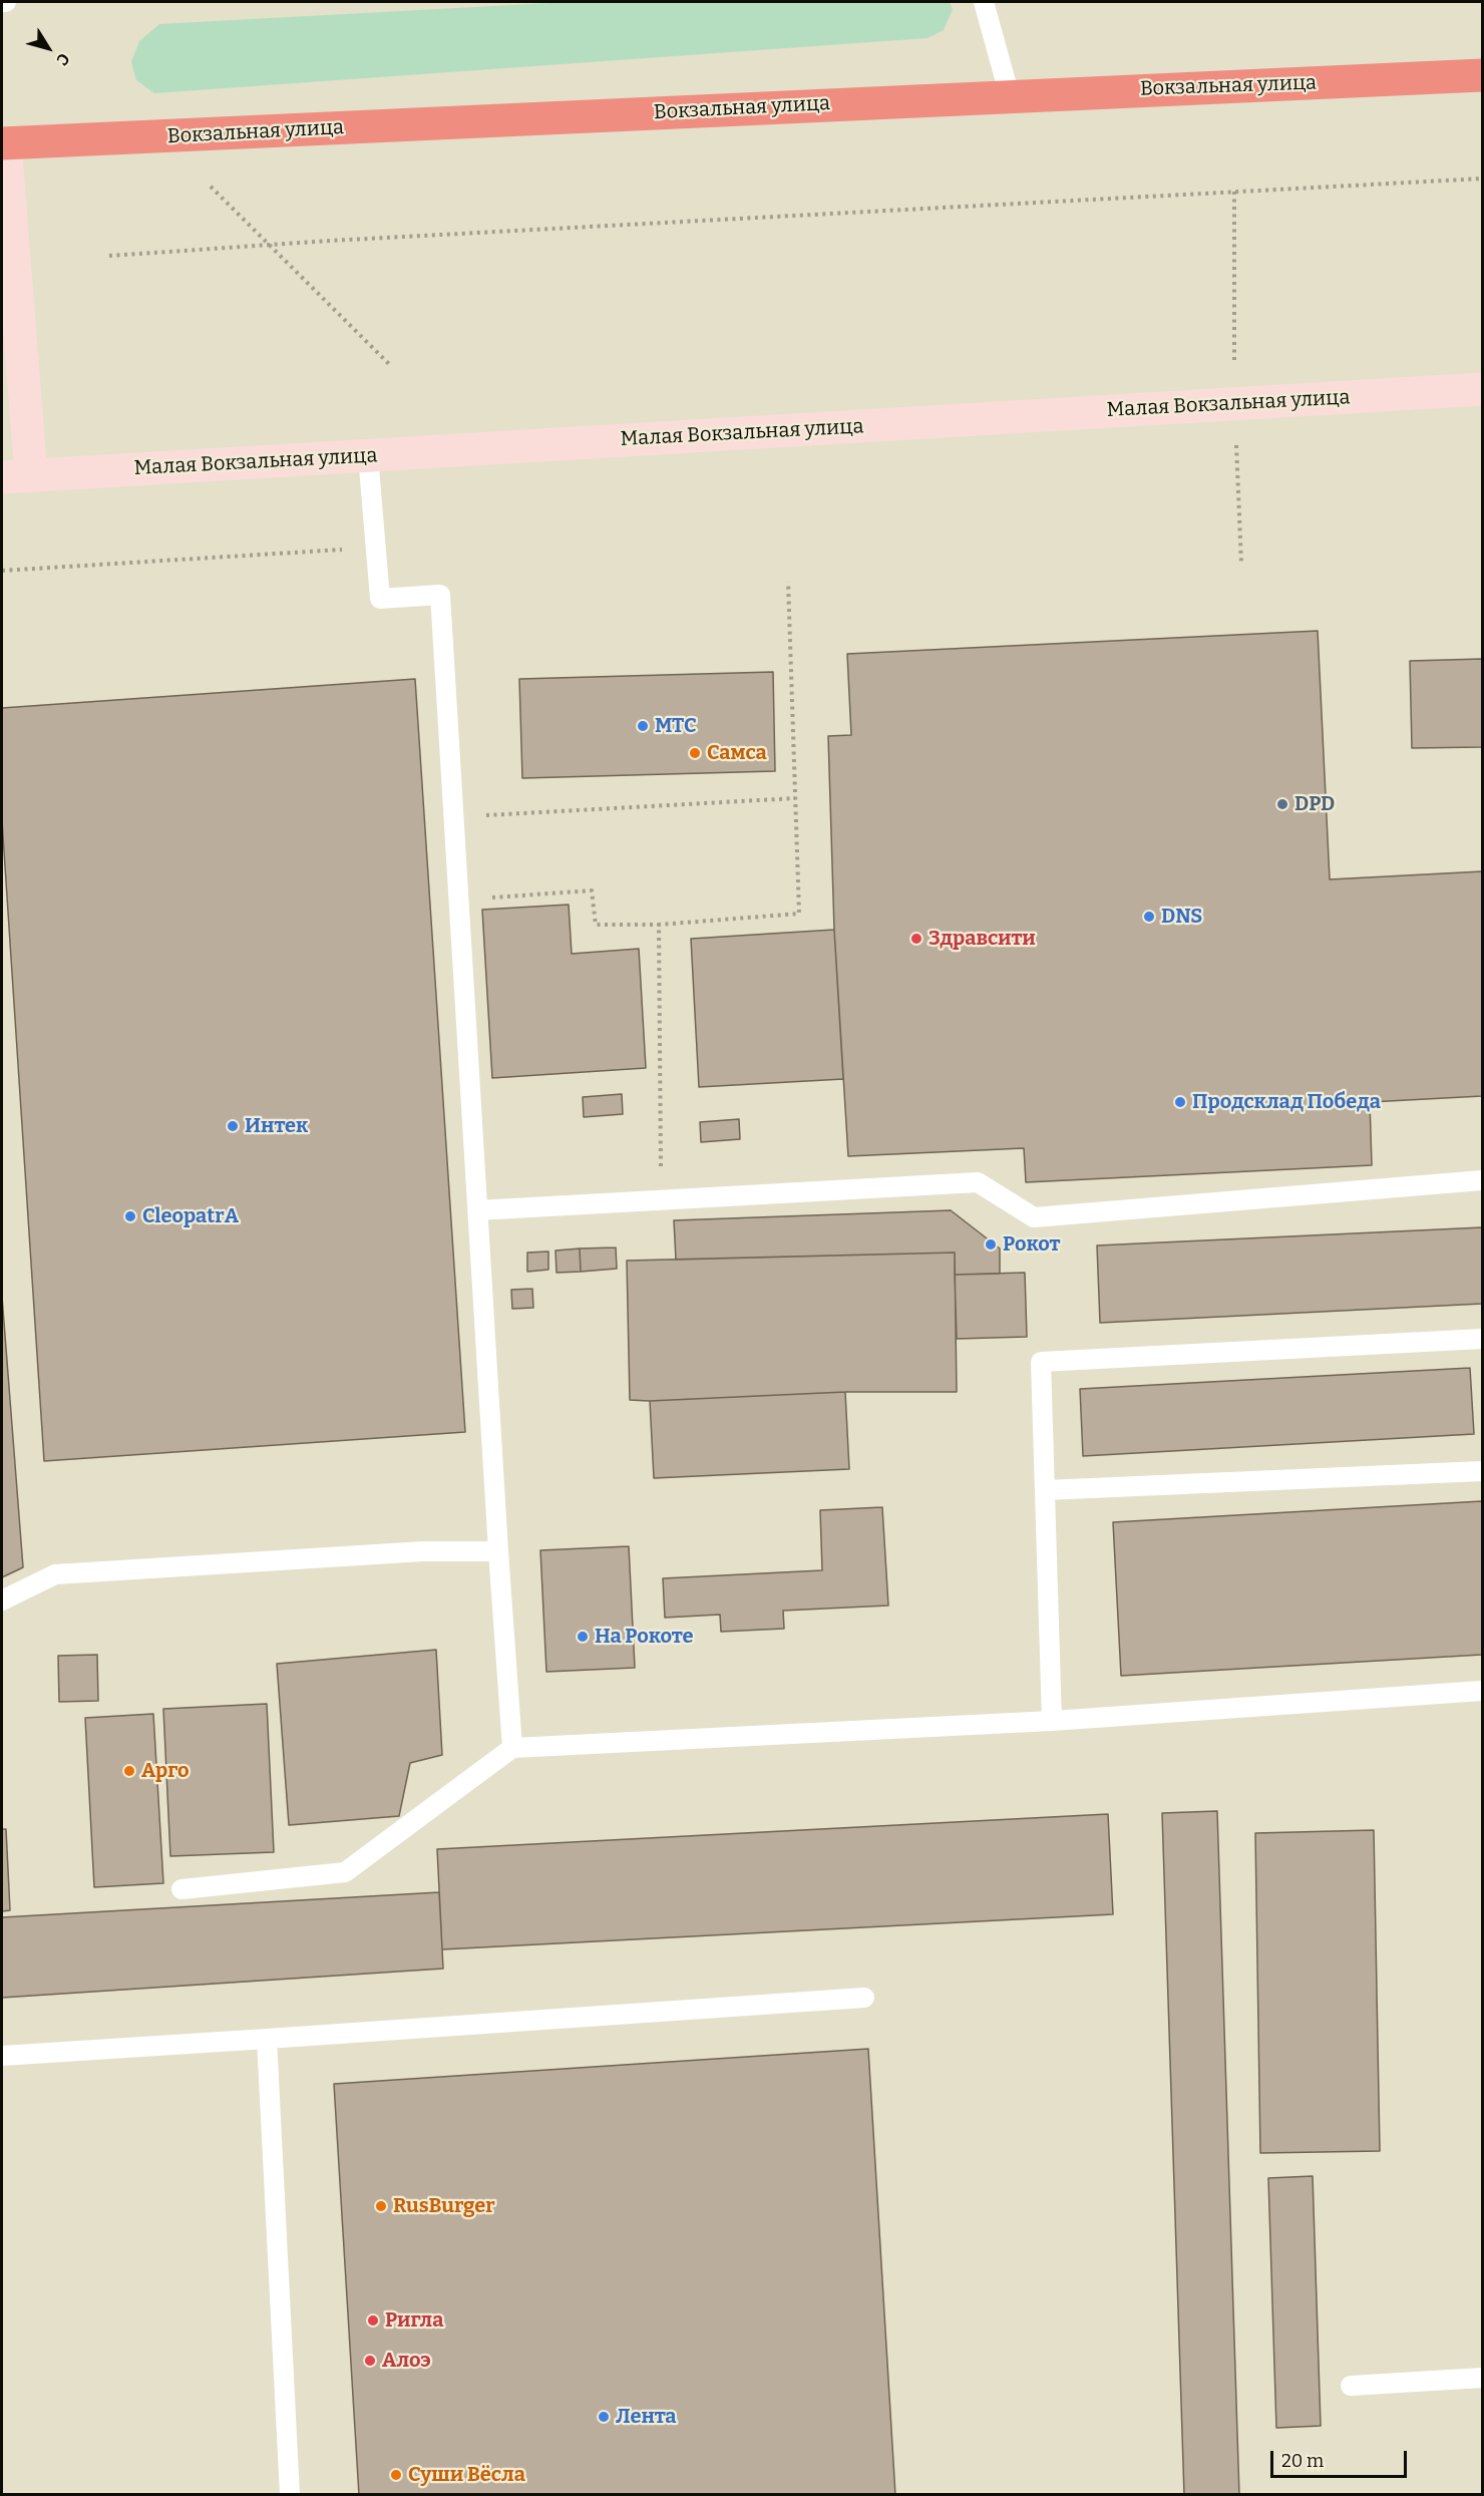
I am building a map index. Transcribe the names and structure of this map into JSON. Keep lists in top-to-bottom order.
{
  "streets": {
    "highway": ["Вокзальная улица"],
    "main road": ["Малая Вокзальная улица"]
  },
  "places": [
    "МТС",
    "Самса",
    "DPD",
    "DNS",
    "Здравсити",
    "Продсклад Победа",
    "Интек",
    "CleopatrA",
    "Рокот",
    "На Рокоте",
    "Арго",
    "RusBurger",
    "Ригла",
    "Алоэ",
    "Лента",
    "Суши Вёсла"
  ],
  "scale_bar": "20 m",
  "north": "bottom right"
}
